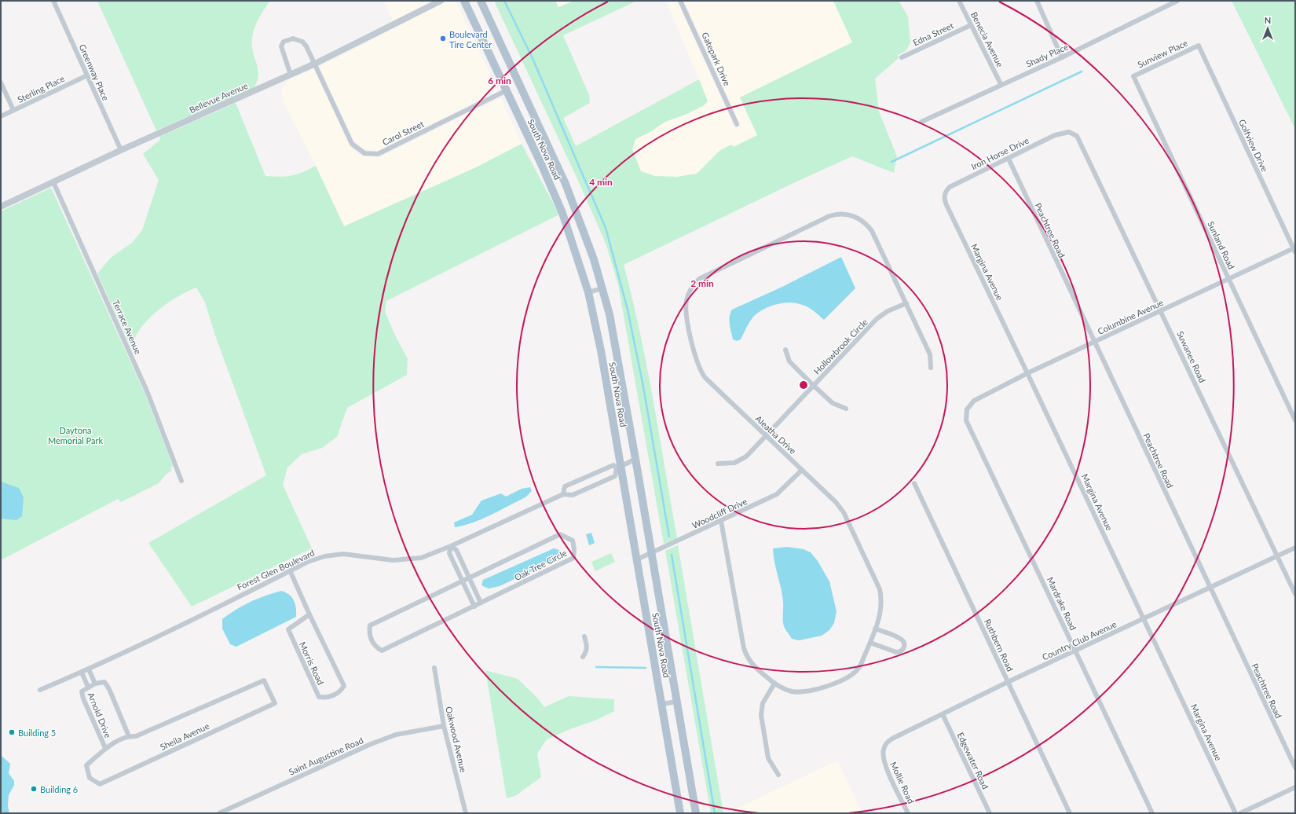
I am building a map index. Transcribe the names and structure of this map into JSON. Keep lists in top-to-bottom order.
{
  "streets": {
    "main road": ["South Nova Road"],
    "street": [
      "Edna Street",
      "Benecia Avenue",
      "Sunview Place",
      "Shady Place",
      "Gatepark Drive",
      "Greenway Place",
      "Sterling Place",
      "Bellevue Avenue",
      "Carol Street",
      "Golfview Drive",
      "Iron Horse Drive",
      "Peachtree Road",
      "Sunland Road",
      "Margina Avenue",
      "Columbine Avenue",
      "Terrace Avenue",
      "Hollowbrook Circle",
      "Suwanee Road",
      "Aleatha Drive",
      "Woodcliff Drive",
      "Oak Tree Circle",
      "Forest Glen Boulevard",
      "Mardrake Road",
      "Country Club Avenue",
      "Ruthbern Road",
      "Morris Road",
      "Arnold Drive",
      "Sheila Avenue",
      "Oakwood Avenue",
      "Saint Augustine Road",
      "Edgewater Road",
      "Mollie Road"
    ]
  },
  "crossings": [
    ["Edna Street", "Benecia Avenue"],
    ["Benecia Avenue", "Shady Place"],
    ["Sunview Place", "Golfview Drive"],
    ["Sunview Place", "Sunland Road"],
    ["Greenway Place", "Sterling Place"],
    ["Greenway Place", "Bellevue Avenue"],
    ["Bellevue Avenue", "Carol Street"],
    ["Bellevue Avenue", "Terrace Avenue"],
    ["Carol Street", "South Nova Road"],
    ["Golfview Drive", "Columbine Avenue"],
    ["South Nova Road", "Woodcliff Drive"],
    ["South Nova Road", "Forest Glen Boulevard"],
    ["Iron Horse Drive", "Peachtree Road"],
    ["Iron Horse Drive", "Margina Avenue"],
    ["Iron Horse Drive", "Suwanee Road"],
    ["Peachtree Road", "Columbine Avenue"],
    ["Peachtree Road", "Country Club Avenue"],
    ["Sunland Road", "Columbine Avenue"],
    ["Margina Avenue", "Columbine Avenue"],
    ["Margina Avenue", "Country Club Avenue"],
    ["Columbine Avenue", "Suwanee Road"],
    ["Columbine Avenue", "Mardrake Road"],
    ["Hollowbrook Circle", "Aleatha Drive"],
    ["Suwanee Road", "Country Club Avenue"],
    ["Aleatha Drive", "Woodcliff Drive"],
    ["Forest Glen Boulevard", "Morris Road"],
    ["Forest Glen Boulevard", "Arnold Drive"],
    ["Mardrake Road", "Country Club Avenue"],
    ["Country Club Avenue", "Ruthbern Road"],
    ["Country Club Avenue", "Edgewater Road"],
    ["Country Club Avenue", "Mollie Road"],
    ["Arnold Drive", "Sheila Avenue"],
    ["Oakwood Avenue", "Saint Augustine Road"]
  ],
  "parks": ["Daytona Memorial Park"],
  "places": ["Boulevard Tire Center", "Building 5", "Building 6"],
  "north": "top",
  "rings": ["6 min", "4 min", "2 min"]
}
